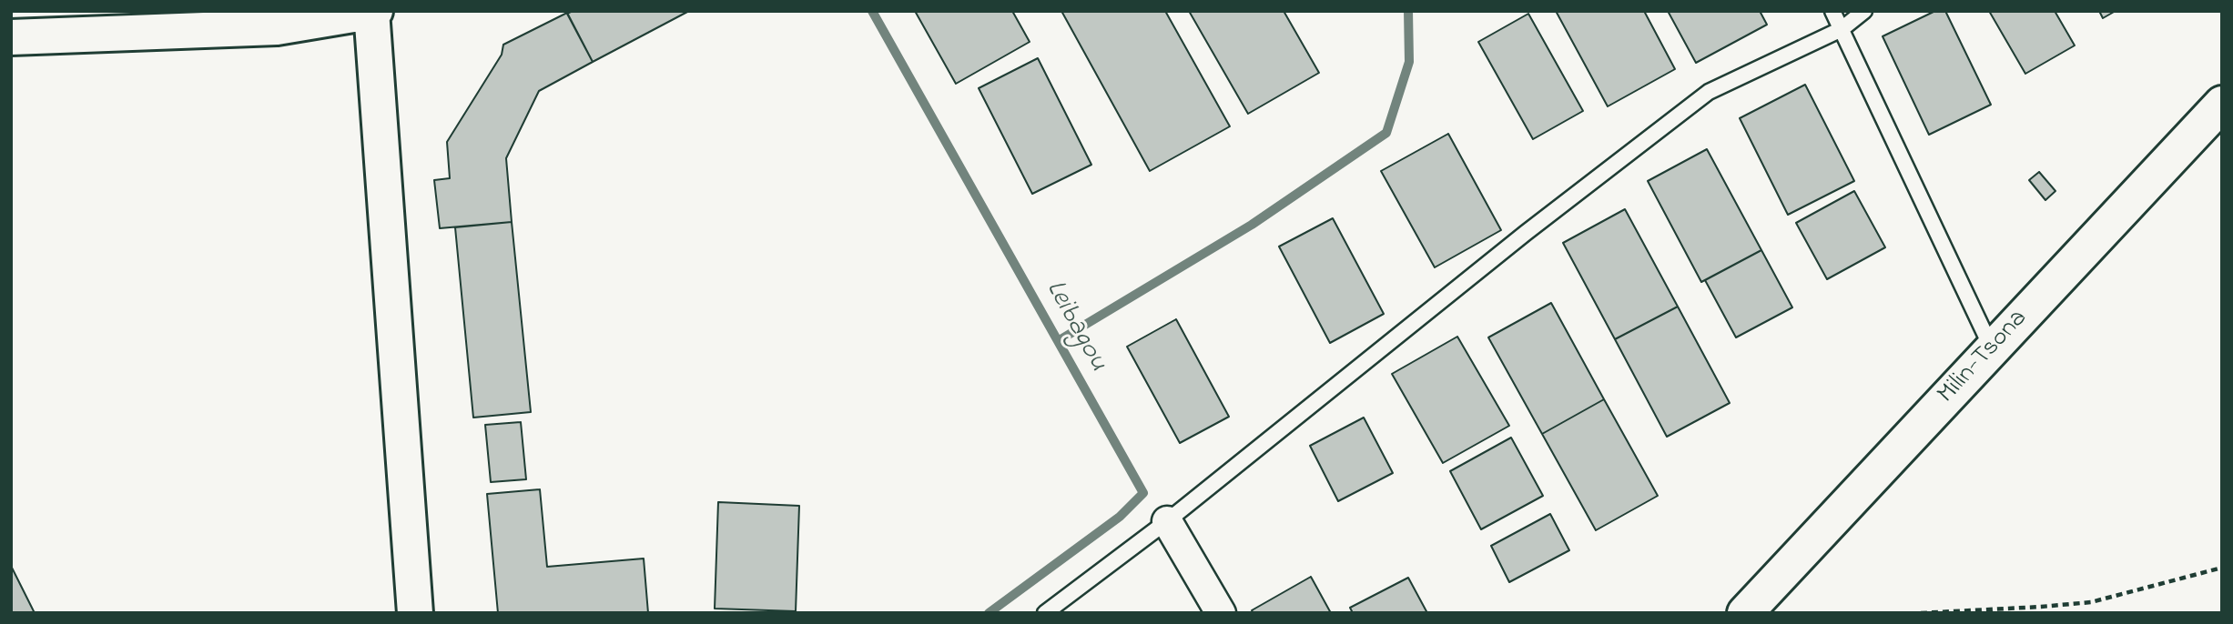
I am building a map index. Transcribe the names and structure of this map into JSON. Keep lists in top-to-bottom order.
{
  "streets": {
    "main road": ["Milin-Tsona"]
  },
  "water": ["Leibagou"]
}
